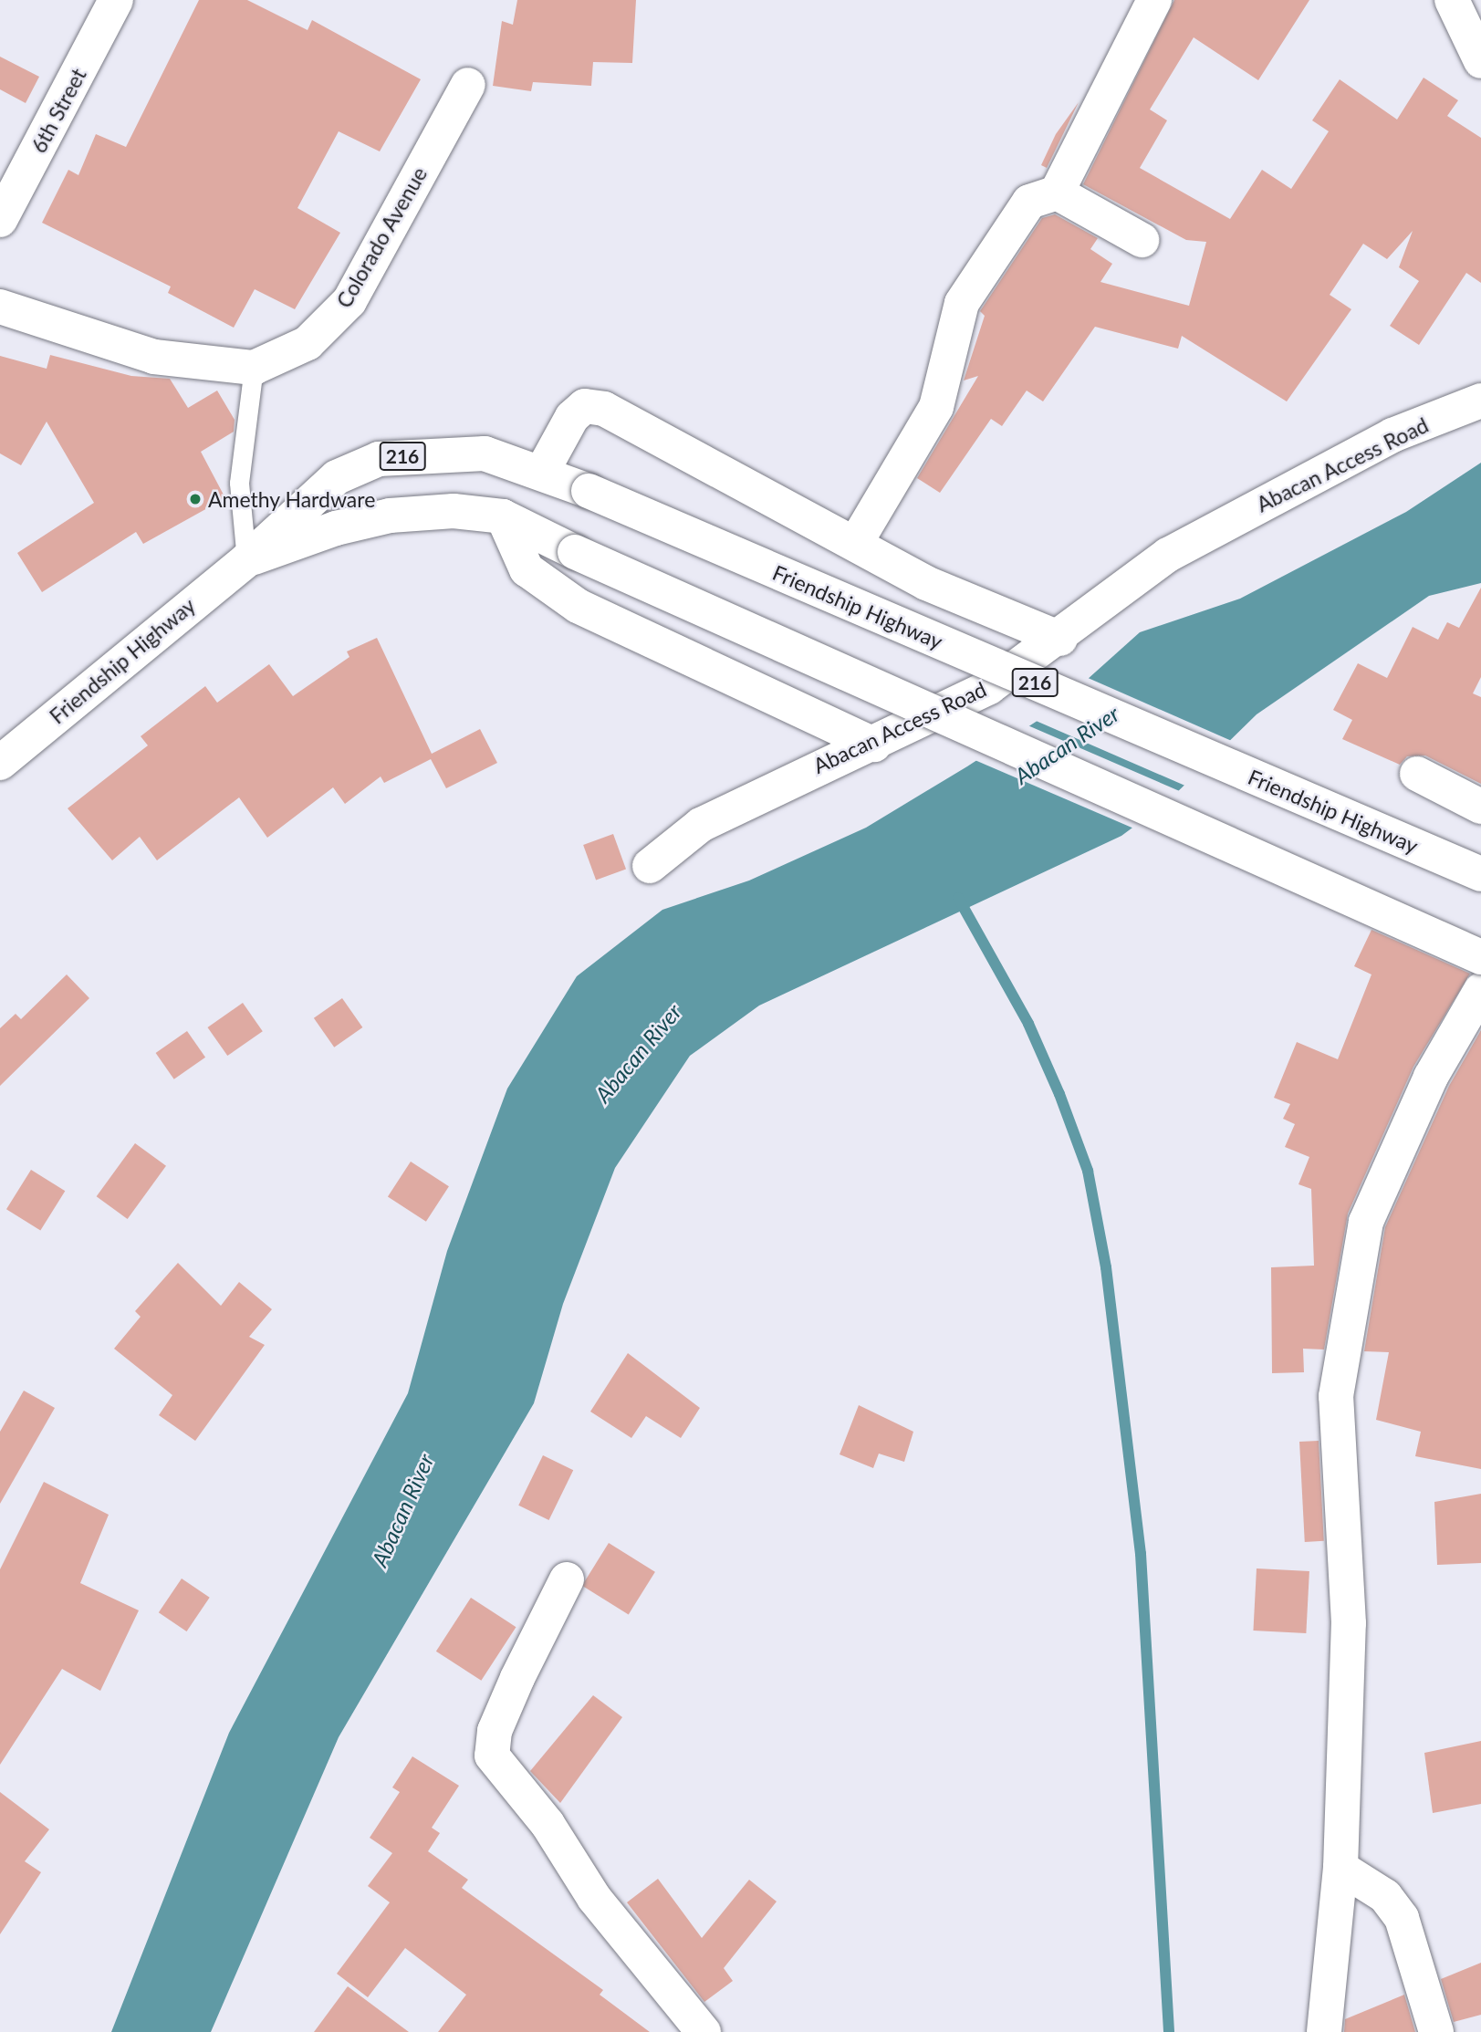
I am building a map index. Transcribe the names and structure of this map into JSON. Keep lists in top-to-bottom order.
{
  "streets": {
    "street": [
      "6th Street",
      "Colorado Avenue",
      "216",
      "Abacan Access Road",
      "Friendship Highway"
    ]
  },
  "water": ["Abacan River"],
  "places": ["Amethy Hardware"]
}
